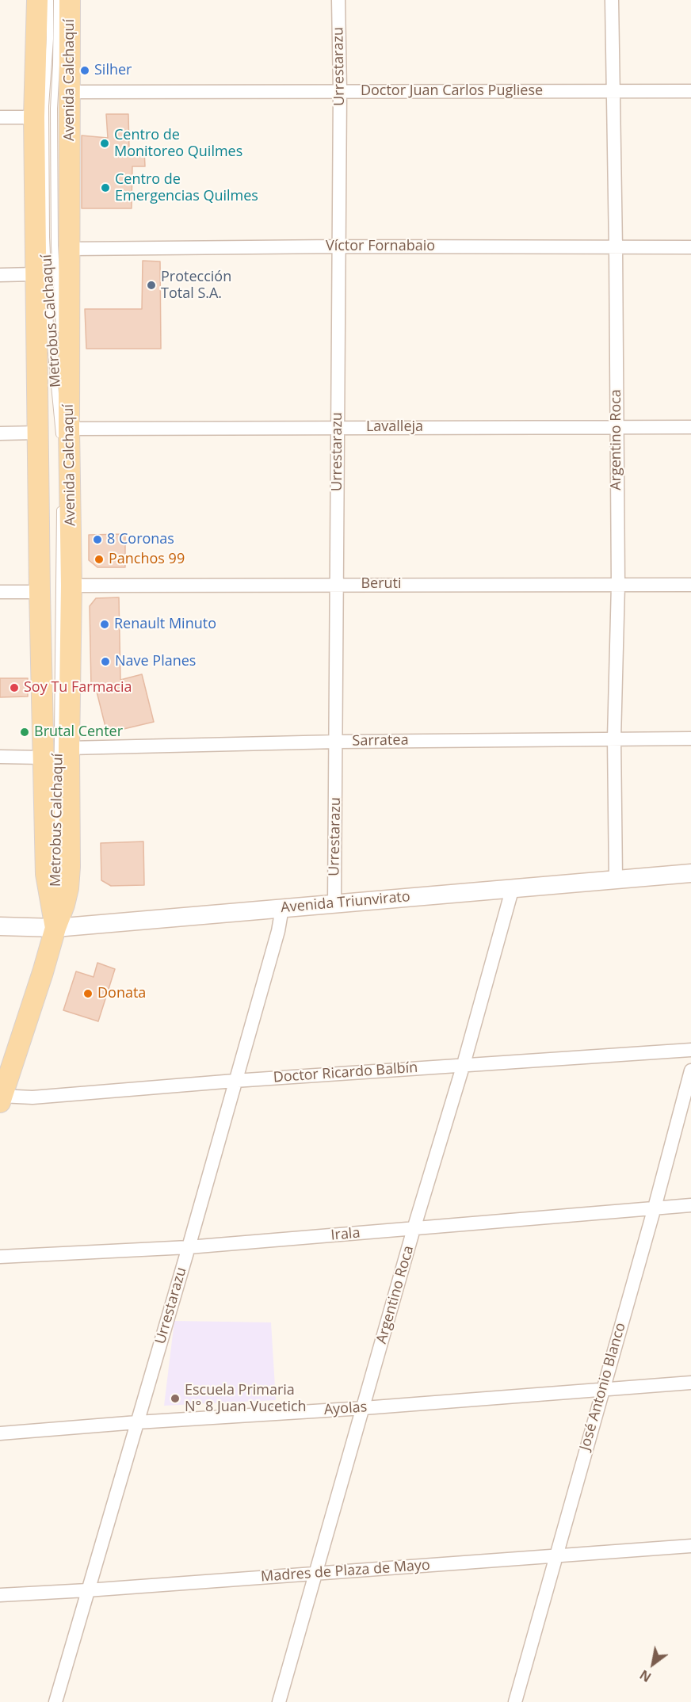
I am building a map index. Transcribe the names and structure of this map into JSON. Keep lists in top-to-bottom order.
{
  "streets": {
    "main road": ["Avenida Calchaquí"],
    "street": [
      "Urrestarazu",
      "Doctor Juan Carlos Pugliese",
      "Víctor Fornabaio",
      "Lavalleja",
      "Argentino Roca",
      "Beruti",
      "Sarratea",
      "Avenida Triunvirato",
      "Doctor Ricardo Balbín",
      "Irala",
      "José Antonio Blanco",
      "Ayolas",
      "Madres de Plaza de Mayo"
    ],
    "lane": ["Metrobus Calchaquí"]
  },
  "crossings": [
    ["Urrestarazu", "Doctor Juan Carlos Pugliese"],
    ["Urrestarazu", "Víctor Fornabaio"],
    ["Urrestarazu", "Lavalleja"],
    ["Urrestarazu", "Beruti"],
    ["Urrestarazu", "Sarratea"],
    ["Urrestarazu", "Avenida Triunvirato"],
    ["Urrestarazu", "Doctor Ricardo Balbín"],
    ["Urrestarazu", "Irala"],
    ["Urrestarazu", "Ayolas"],
    ["Urrestarazu", "Madres de Plaza de Mayo"],
    ["Avenida Calchaquí", "Doctor Juan Carlos Pugliese"],
    ["Avenida Calchaquí", "Víctor Fornabaio"],
    ["Avenida Calchaquí", "Metrobus Calchaquí"],
    ["Avenida Calchaquí", "Lavalleja"],
    ["Avenida Calchaquí", "Beruti"],
    ["Avenida Calchaquí", "Sarratea"],
    ["Avenida Calchaquí", "Avenida Triunvirato"],
    ["Avenida Calchaquí", "Doctor Ricardo Balbín"],
    ["Doctor Juan Carlos Pugliese", "Argentino Roca"],
    ["Víctor Fornabaio", "Argentino Roca"],
    ["Metrobus Calchaquí", "Lavalleja"],
    ["Metrobus Calchaquí", "Avenida Triunvirato"],
    ["Lavalleja", "Argentino Roca"],
    ["Argentino Roca", "Beruti"],
    ["Argentino Roca", "Sarratea"],
    ["Argentino Roca", "Avenida Triunvirato"],
    ["Argentino Roca", "Doctor Ricardo Balbín"],
    ["Argentino Roca", "Irala"],
    ["Argentino Roca", "Ayolas"],
    ["Argentino Roca", "Madres de Plaza de Mayo"],
    ["Irala", "José Antonio Blanco"],
    ["José Antonio Blanco", "Ayolas"],
    ["José Antonio Blanco", "Madres de Plaza de Mayo"]
  ],
  "places": [
    "Silher",
    "Centro de Monitoreo Quilmes",
    "Centro de Emergencias Quilmes",
    "Protección Total S.A.",
    "8 Coronas",
    "Panchos 99",
    "Renault Minuto",
    "Nave Planes",
    "Soy Tu Farmacia",
    "Brutal Center",
    "Donata",
    "Escuela Primaria N° 8 Juan Vucetich"
  ],
  "north": "bottom left"
}
